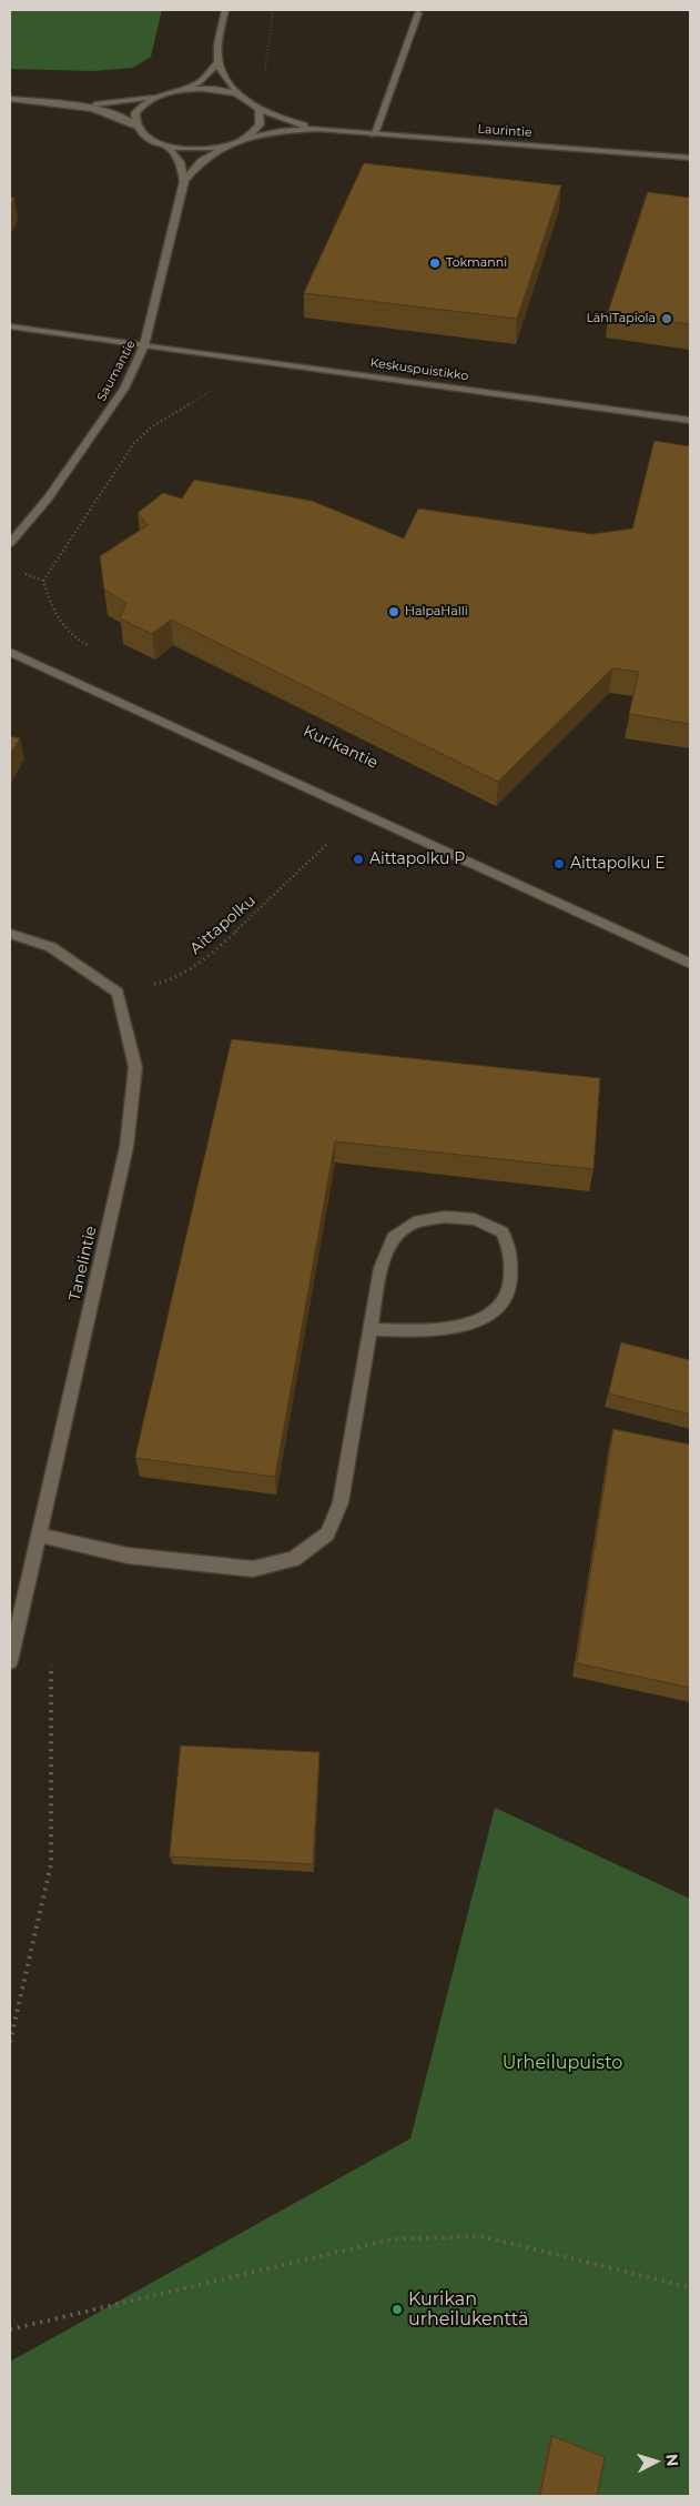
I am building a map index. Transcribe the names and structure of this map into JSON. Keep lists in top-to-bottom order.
{
  "streets": {
    "street": [
      "Laurintie",
      "Keskuspuistikko",
      "Saumantie",
      "Tanelintie"
    ],
    "path": ["Aittapolku"]
  },
  "crossings": [
    ["Keskuspuistikko", "Saumantie"],
    ["Aittapolku", "Tanelintie"]
  ],
  "parks": ["Urheilupuisto"],
  "places": [
    "Tokmanni",
    "LähiTapiola",
    "HalpaHalli",
    "Aittapolku P",
    "Aittapolku E",
    "Kurikan urheilukenttä"
  ],
  "north": "right"
}
